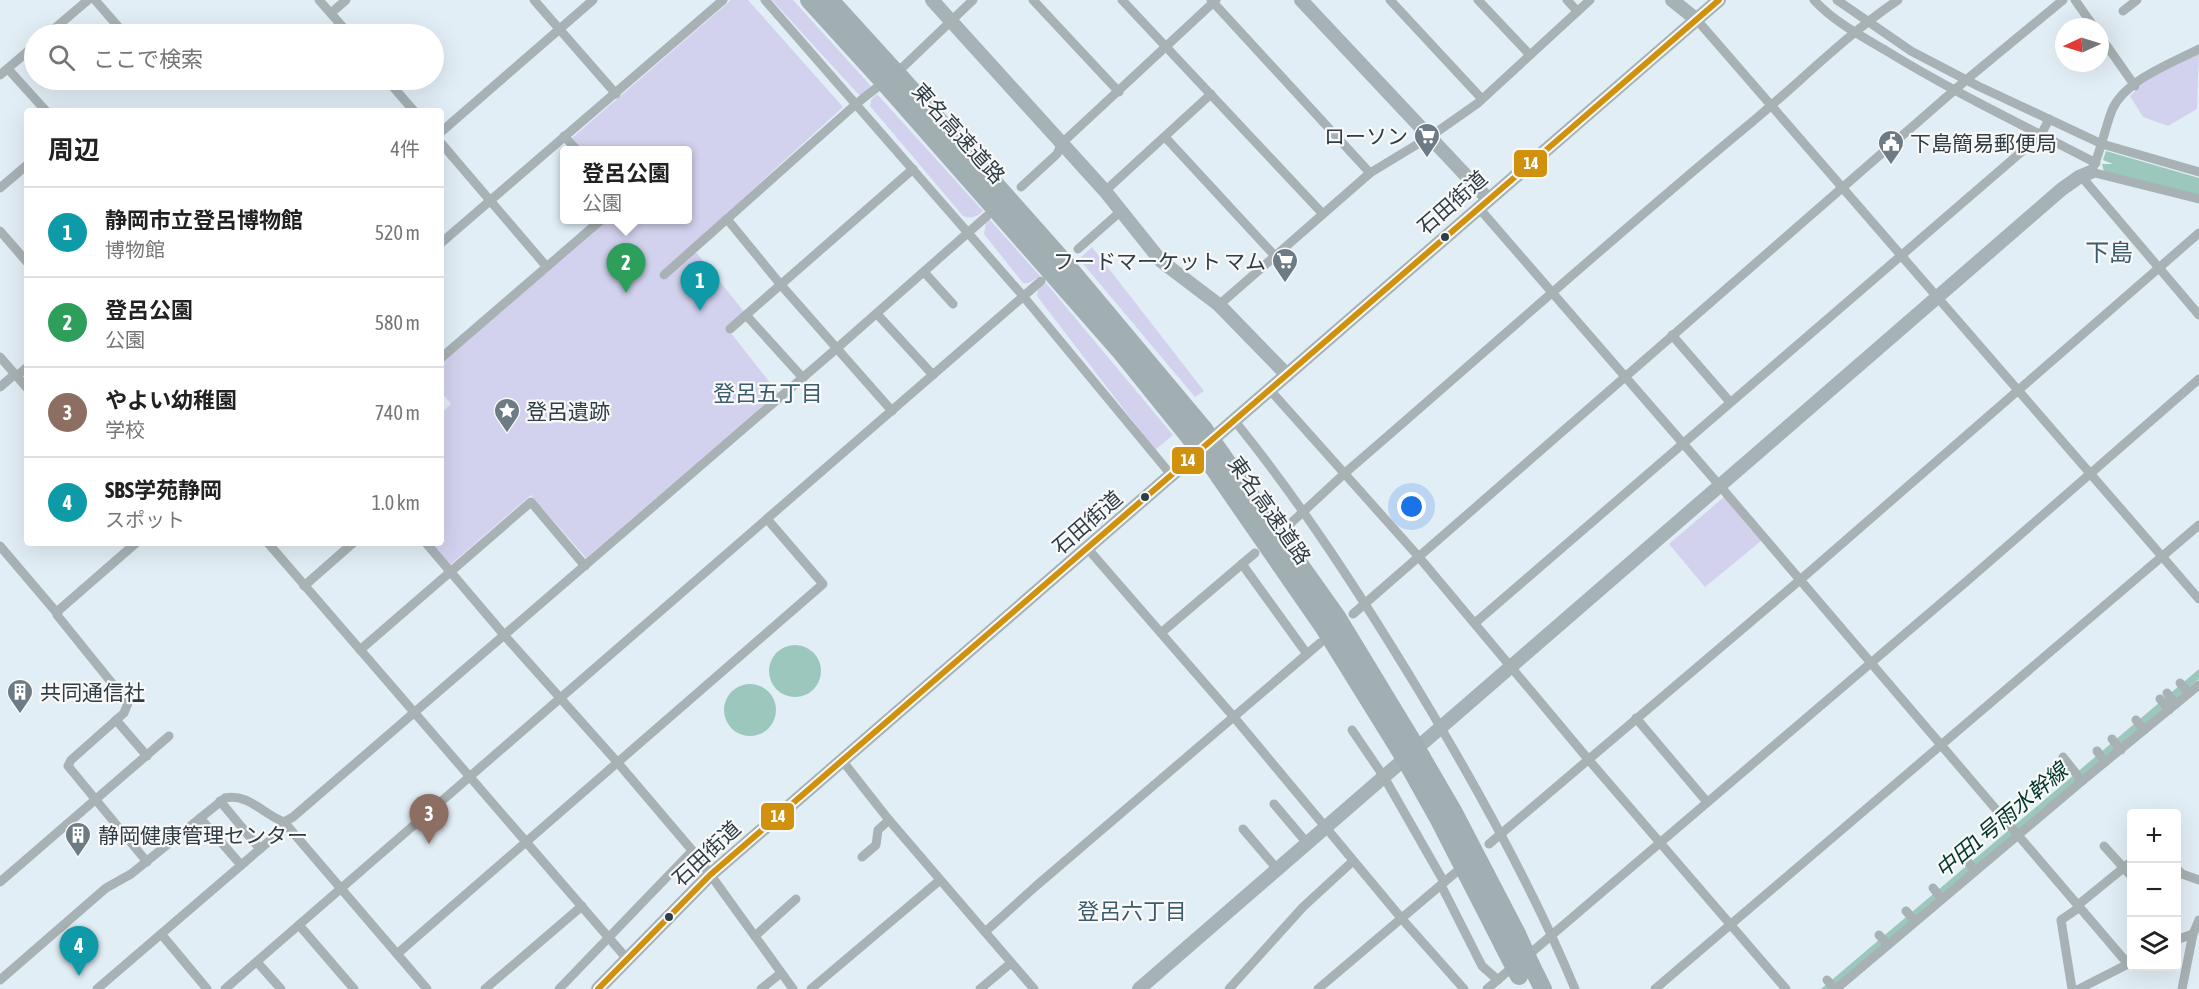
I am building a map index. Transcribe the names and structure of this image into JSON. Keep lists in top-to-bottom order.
{
  "streets": {
    "highway": ["東名高速道路"],
    "street": ["石田街道"]
  },
  "districts": ["下島", "登呂五丁目", "登呂六丁目"],
  "water": ["中田1号雨水幹線"],
  "places": {
    "supermarket": ["ローソン", "フードマーケット マム"],
    "public building": ["下島簡易郵便局"],
    "place": ["登呂遺跡"],
    "building": ["共同通信社", "静岡健康管理センター"]
  },
  "lines": ["transit line 14"],
  "north": "left",
  "page": {
    "search": "ここで検索",
    "heading": ["周辺", "4件"],
    "popup": ["登呂公園", "公園"],
    "list": [
      {
        "mark": "1",
        "name": "静岡市立登呂博物館",
        "note": "博物館",
        "value": "520 m"
      },
      {
        "mark": "2",
        "name": "登呂公園",
        "note": "公園",
        "value": "580 m"
      },
      {
        "mark": "3",
        "name": "やよい幼稚園",
        "note": "学校",
        "value": "740 m"
      },
      {
        "mark": "4",
        "name": "SBS学苑静岡",
        "note": "スポット",
        "value": "1.0 km"
      }
    ],
    "pins": [
      "2",
      "1",
      "3",
      "4"
    ],
    "map_buttons": ["+", "−"]
  }
}
